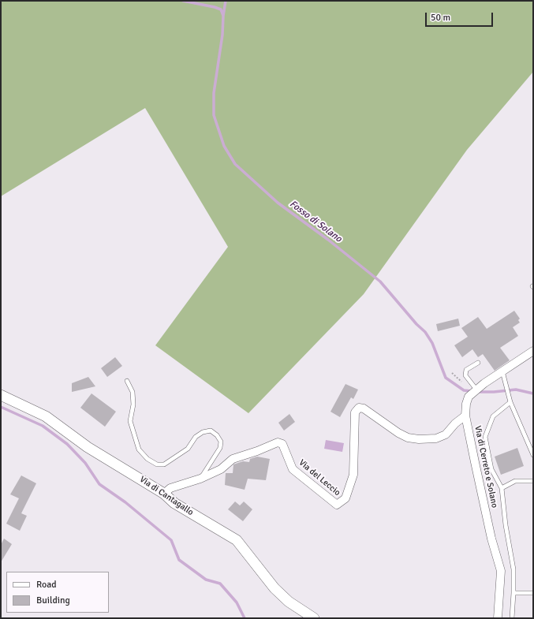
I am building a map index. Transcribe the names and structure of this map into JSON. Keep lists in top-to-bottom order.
{
  "streets": {
    "street": ["Via di Cerreto e Solano", "Via del Leccio", "Via di Cantagallo"]
  },
  "crossings": [
    ["Via di Cerreto e Solano", "Via del Leccio"],
    ["Via del Leccio", "Via di Cantagallo"]
  ],
  "water": ["Fosso di Solano"],
  "legend": ["Road", "Building"],
  "scale_bar": "50 m"
}
